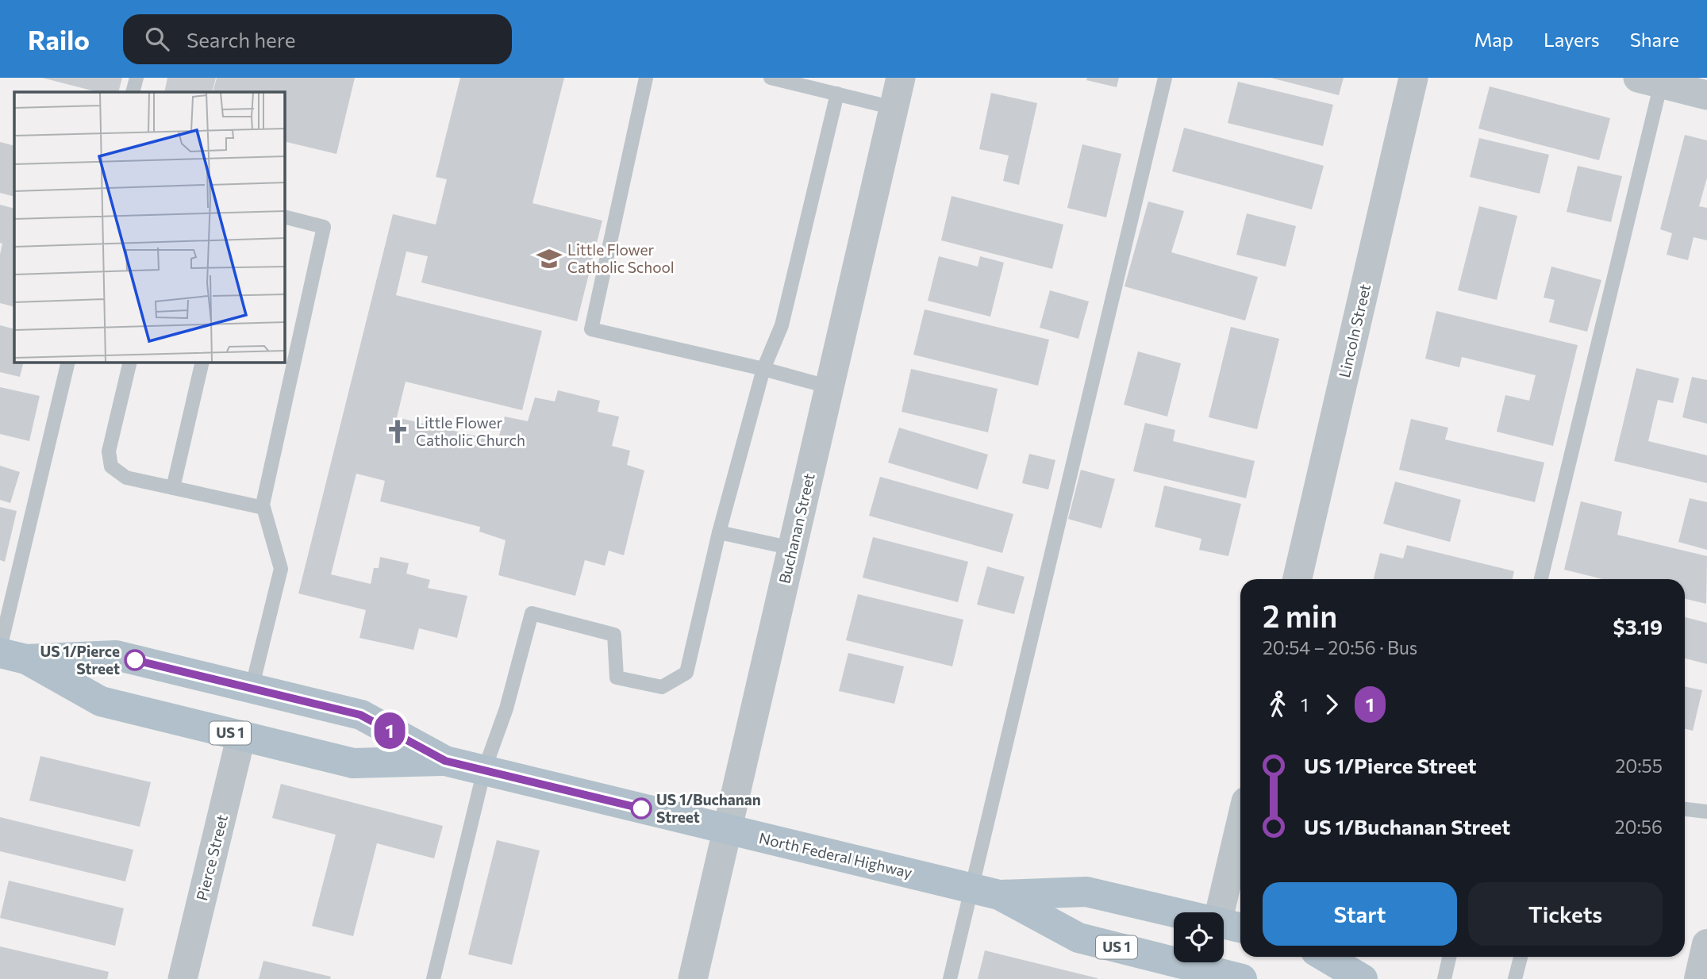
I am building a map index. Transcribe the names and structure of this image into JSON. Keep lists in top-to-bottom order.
{
  "streets": {
    "main road": ["US 1", "North Federal Highway"],
    "street": ["Lincoln Street", "Buchanan Street", "Pierce Street"]
  },
  "crossings": [
    ["Buchanan Street", "North Federal Highway"],
    ["US 1", "North Federal Highway"],
    ["US 1", "Pierce Street"]
  ],
  "places": {
    "school or university": ["Little Flower Catholic School"],
    "church": ["Little Flower Catholic Church"],
    "other": ["US 1/Pierce Street", "US 1/Buchanan Street"]
  },
  "lines": ["bus line 1"],
  "page": {
    "header": "Railo",
    "search": "Search here",
    "nav": ["Map", "Layers", "Share"],
    "on_map": "1",
    "heading": ["2 min", "20:54 – 20:56 · Bus", "$3.19"],
    "legs": ["1", "1"],
    "list": [
      {
        "name": "US 1/Pierce Street",
        "value": "20:55"
      },
      {
        "name": "US 1/Buchanan Street",
        "value": "20:56"
      }
    ],
    "buttons": ["Start", "Tickets"]
  }
}
